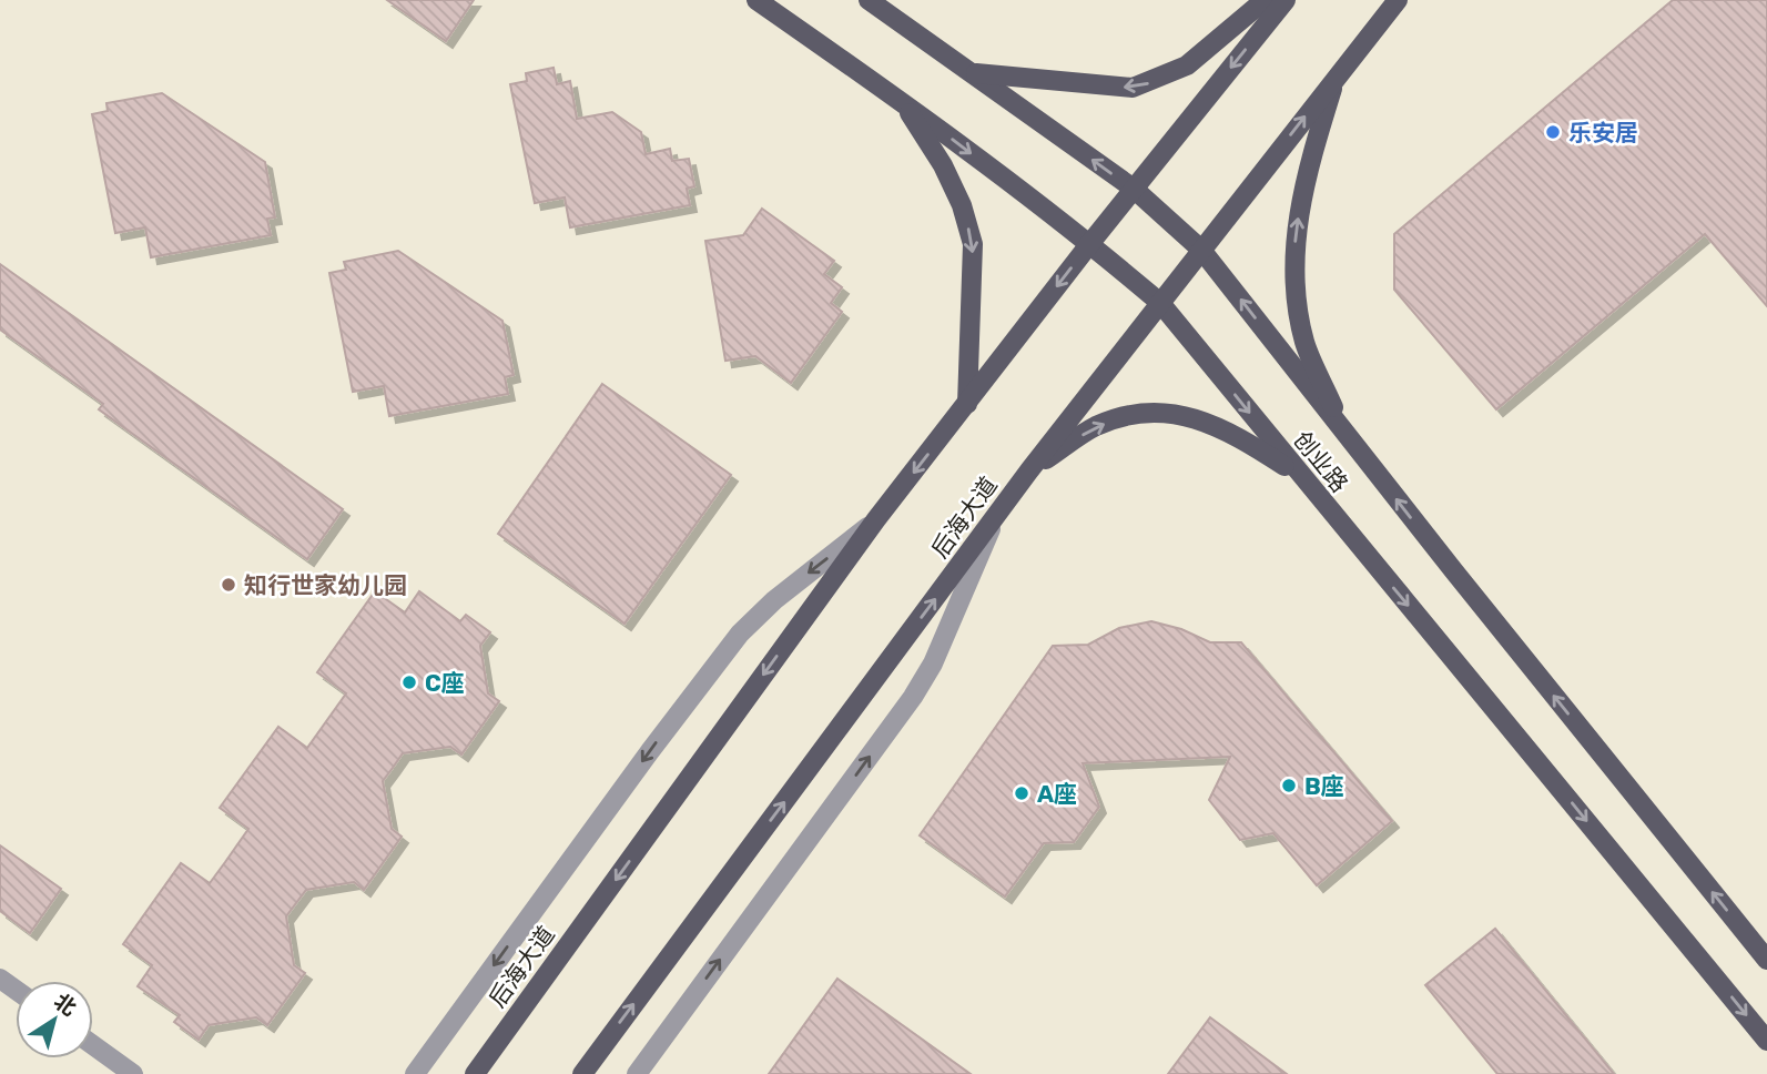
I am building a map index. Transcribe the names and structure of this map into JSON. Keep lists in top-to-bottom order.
{
  "streets": {
    "main road": ["创业路", "后海大道"]
  },
  "crossings": [
    ["创业路", "后海大道"]
  ],
  "places": [
    "乐安居",
    "知行世家幼儿园",
    "C座",
    "B座",
    "A座"
  ],
  "north": "top right"
}
